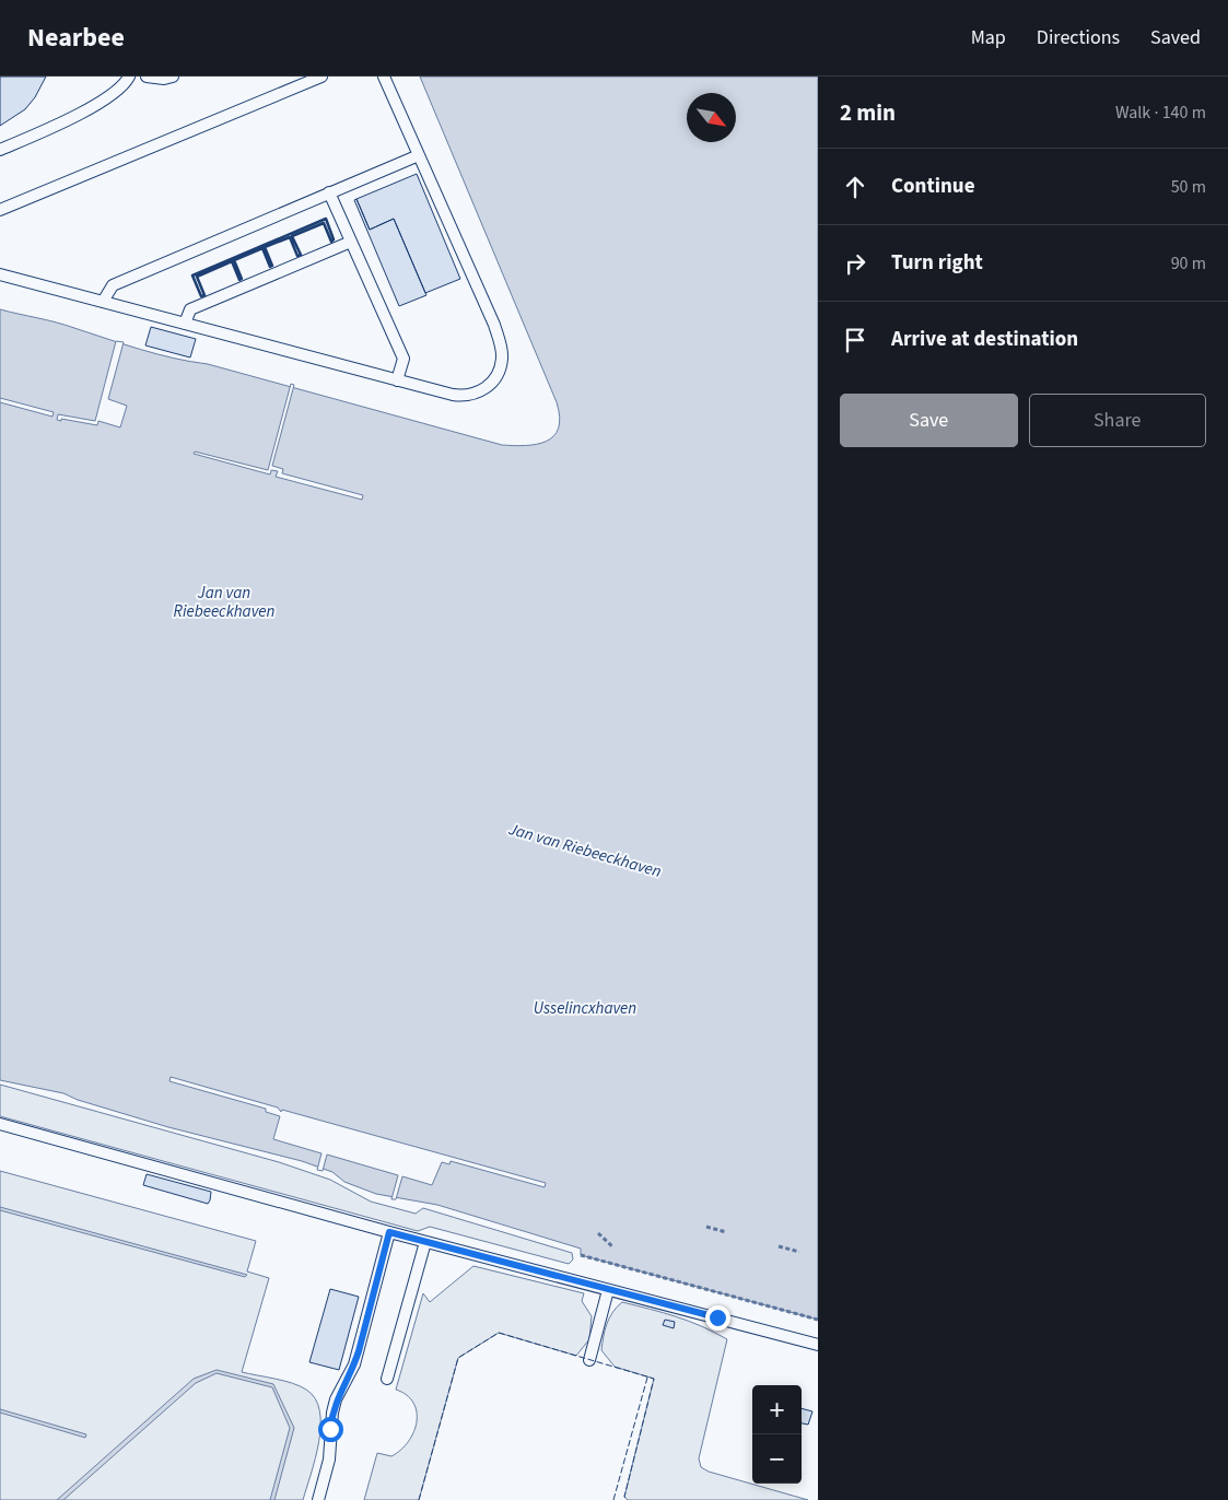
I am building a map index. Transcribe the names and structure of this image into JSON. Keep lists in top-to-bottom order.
{
  "water": ["Jan van Riebeeckhaven", "Usselincxhaven"],
  "north": "bottom right",
  "page": {
    "header": "Nearbee",
    "nav": ["Map", "Directions", "Saved"],
    "heading": ["2 min", "Walk · 140 m"],
    "list": [
      ["Continue", "50 m"],
      ["Turn right", "90 m"],
      "Arrive at destination"
    ],
    "buttons": ["Save", "Share"],
    "map_buttons": ["+", "−"]
  }
}
